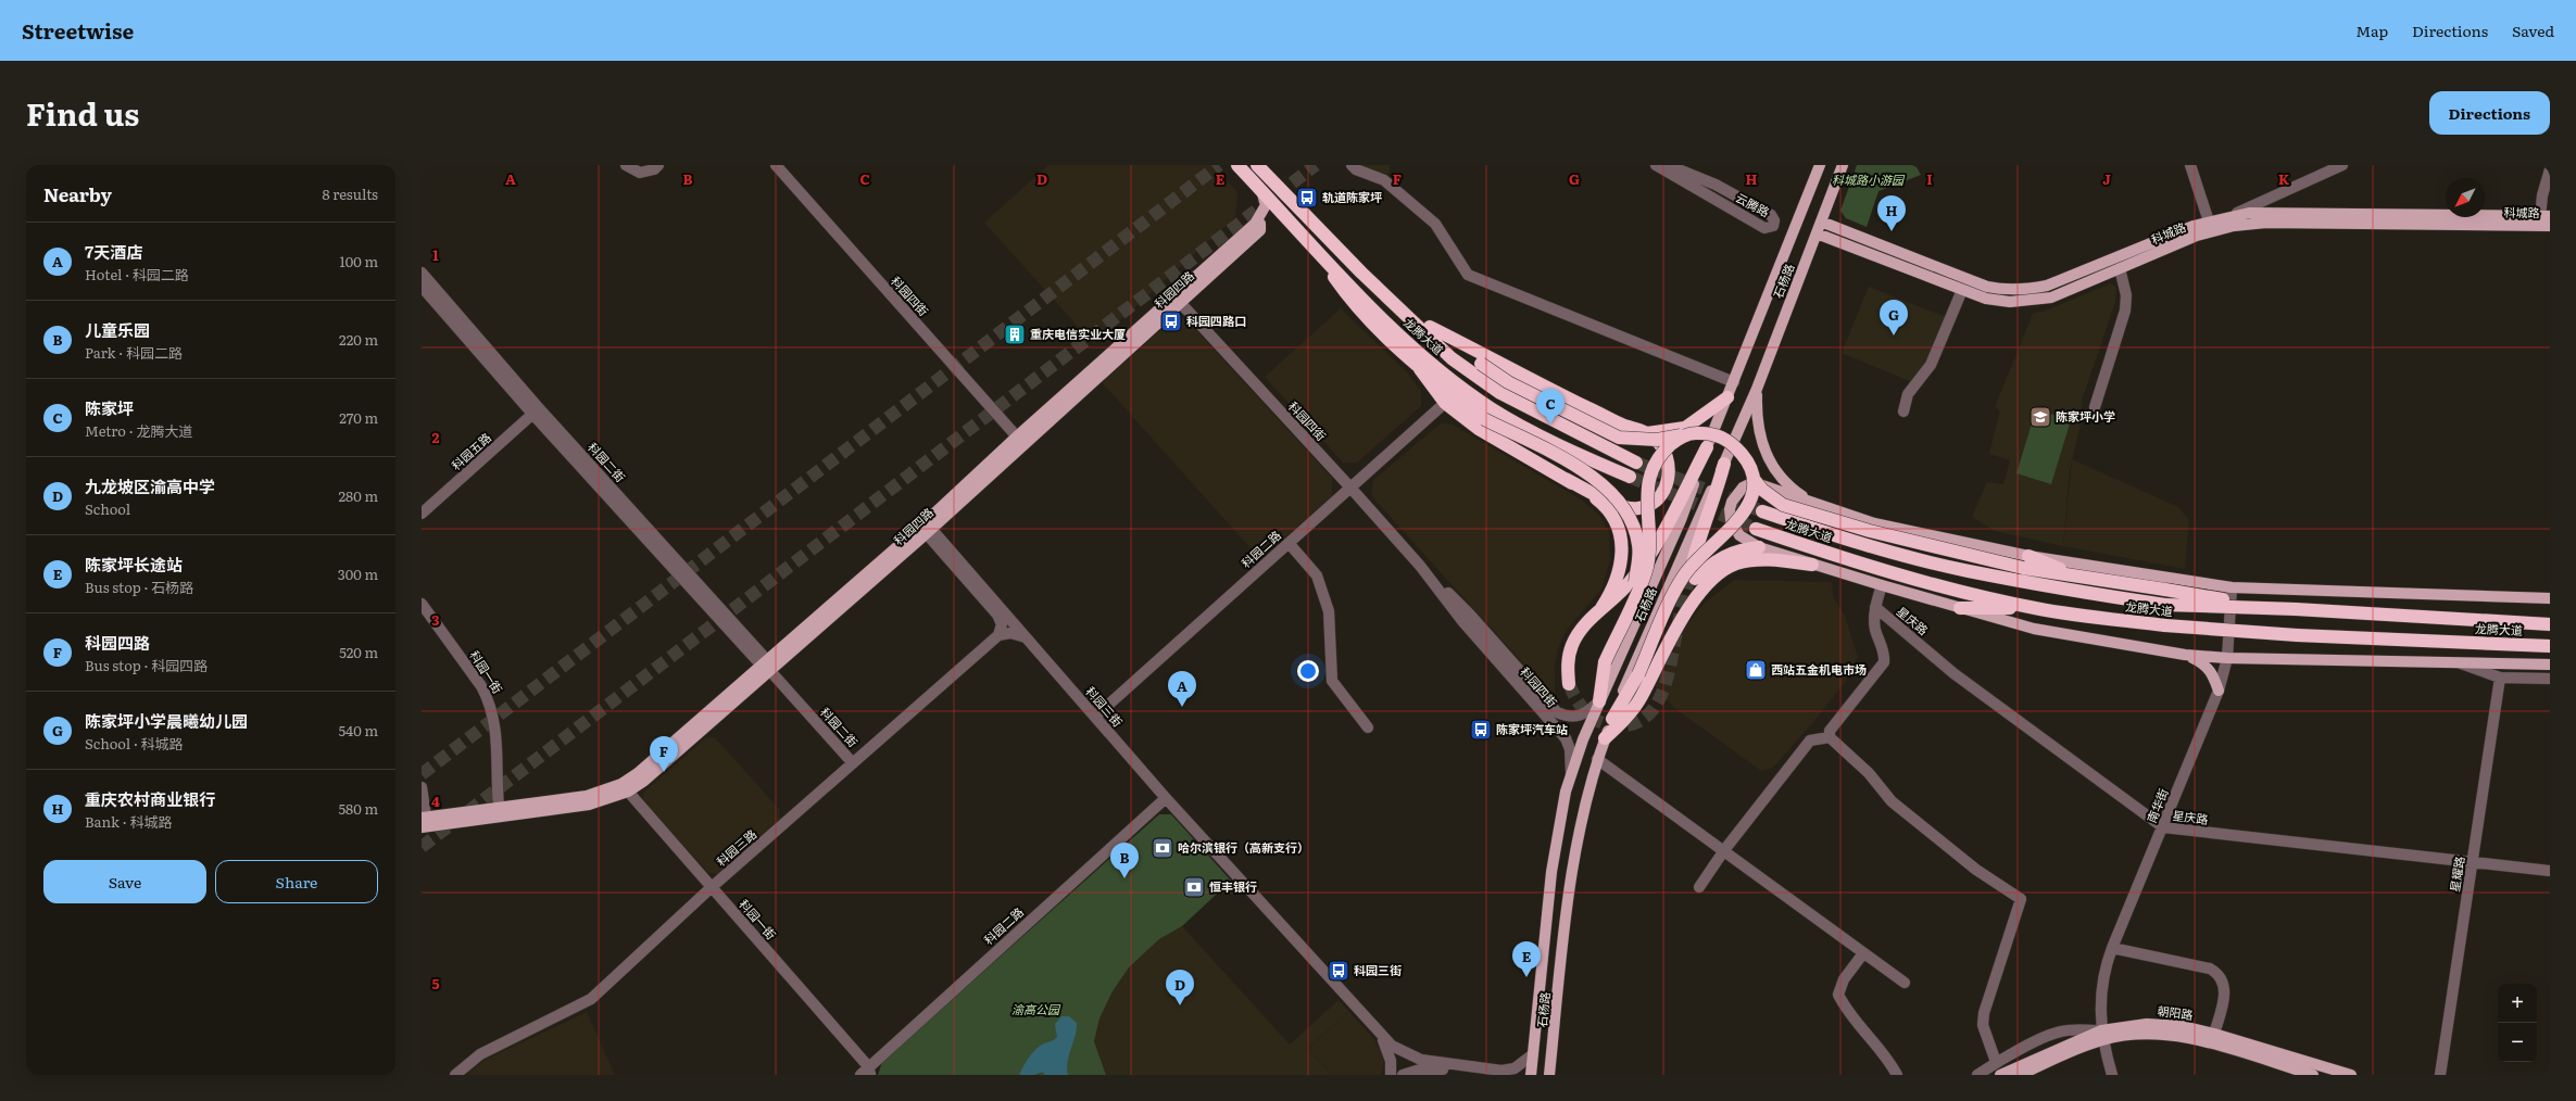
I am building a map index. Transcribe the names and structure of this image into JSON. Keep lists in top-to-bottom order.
{
  "streets": {
    "highway": ["龙腾大道"],
    "main road": [
      "科城路",
      "石杨路",
      "科园四路",
      "朝阳路"
    ],
    "street": [
      "云腾路",
      "科园四街",
      "科园五路",
      "科园二街",
      "科园二路",
      "星庆路",
      "科园一街",
      "科园三街",
      "南华街",
      "科园三路",
      "星耀路"
    ]
  },
  "crossings": [
    ["科城路", "石杨路"],
    ["石杨路", "科园四街"],
    ["石杨路", "科园三街"],
    ["科园四路", "科园四街"],
    ["科园四路", "龙腾大道"],
    ["科园四路", "科园二街"],
    ["科园四路", "科园一街"],
    ["科园四路", "科园三街"],
    ["科园四街", "科园二路"],
    ["科园五路", "科园二街"],
    ["科园二街", "科园三路"],
    ["科园二路", "科园一街"],
    ["科园二路", "科园三街"],
    ["星庆路", "南华街"],
    ["星庆路", "星耀路"],
    ["科园一街", "科园三路"],
    ["南华街", "朝阳路"]
  ],
  "parks": ["科城路小游园", "渝高公园"],
  "places": {
    "bus stop": [
      "轨道陈家坪",
      "科园四路口",
      "陈家坪汽车站",
      "科园三街"
    ],
    "building": ["重庆电信实业大厦"],
    "school or university": ["陈家坪小学"],
    "shop": ["西站五金机电市场"],
    "bank": ["哈尔滨银行（高新支行）", "恒丰银行"]
  },
  "north": "bottom left",
  "page": {
    "header": "Streetwise",
    "nav": ["Map", "Directions", "Saved"],
    "title": "Find us",
    "buttons": [
      "Directions",
      ["Save", "Share"]
    ],
    "heading": ["Nearby", "8 results"],
    "pins": [
      "H",
      "G",
      "C",
      "A",
      "F",
      "B",
      "E",
      "D"
    ],
    "list": [
      {
        "mark": "A",
        "name": "7天酒店",
        "note": "Hotel · 科园二路",
        "value": "100 m"
      },
      {
        "mark": "B",
        "name": "儿童乐园",
        "note": "Park · 科园二路",
        "value": "220 m"
      },
      {
        "mark": "C",
        "name": "陈家坪",
        "note": "Metro · 龙腾大道",
        "value": "270 m"
      },
      {
        "mark": "D",
        "name": "九龙坡区渝高中学",
        "note": "School",
        "value": "280 m"
      },
      {
        "mark": "E",
        "name": "陈家坪长途站",
        "note": "Bus stop · 石杨路",
        "value": "300 m"
      },
      {
        "mark": "F",
        "name": "科园四路",
        "note": "Bus stop · 科园四路",
        "value": "520 m"
      },
      {
        "mark": "G",
        "name": "陈家坪小学晨曦幼儿园",
        "note": "School · 科城路",
        "value": "540 m"
      },
      {
        "mark": "H",
        "name": "重庆农村商业银行",
        "note": "Bank · 科城路",
        "value": "580 m"
      }
    ],
    "map_buttons": ["+", "−"]
  },
  "grid": {
    "columns": [
      "A",
      "B",
      "C",
      "D",
      "E",
      "F",
      "G",
      "H",
      "I",
      "J",
      "K"
    ],
    "rows": [
      "1",
      "2",
      "3",
      "4",
      "5"
    ]
  }
}
